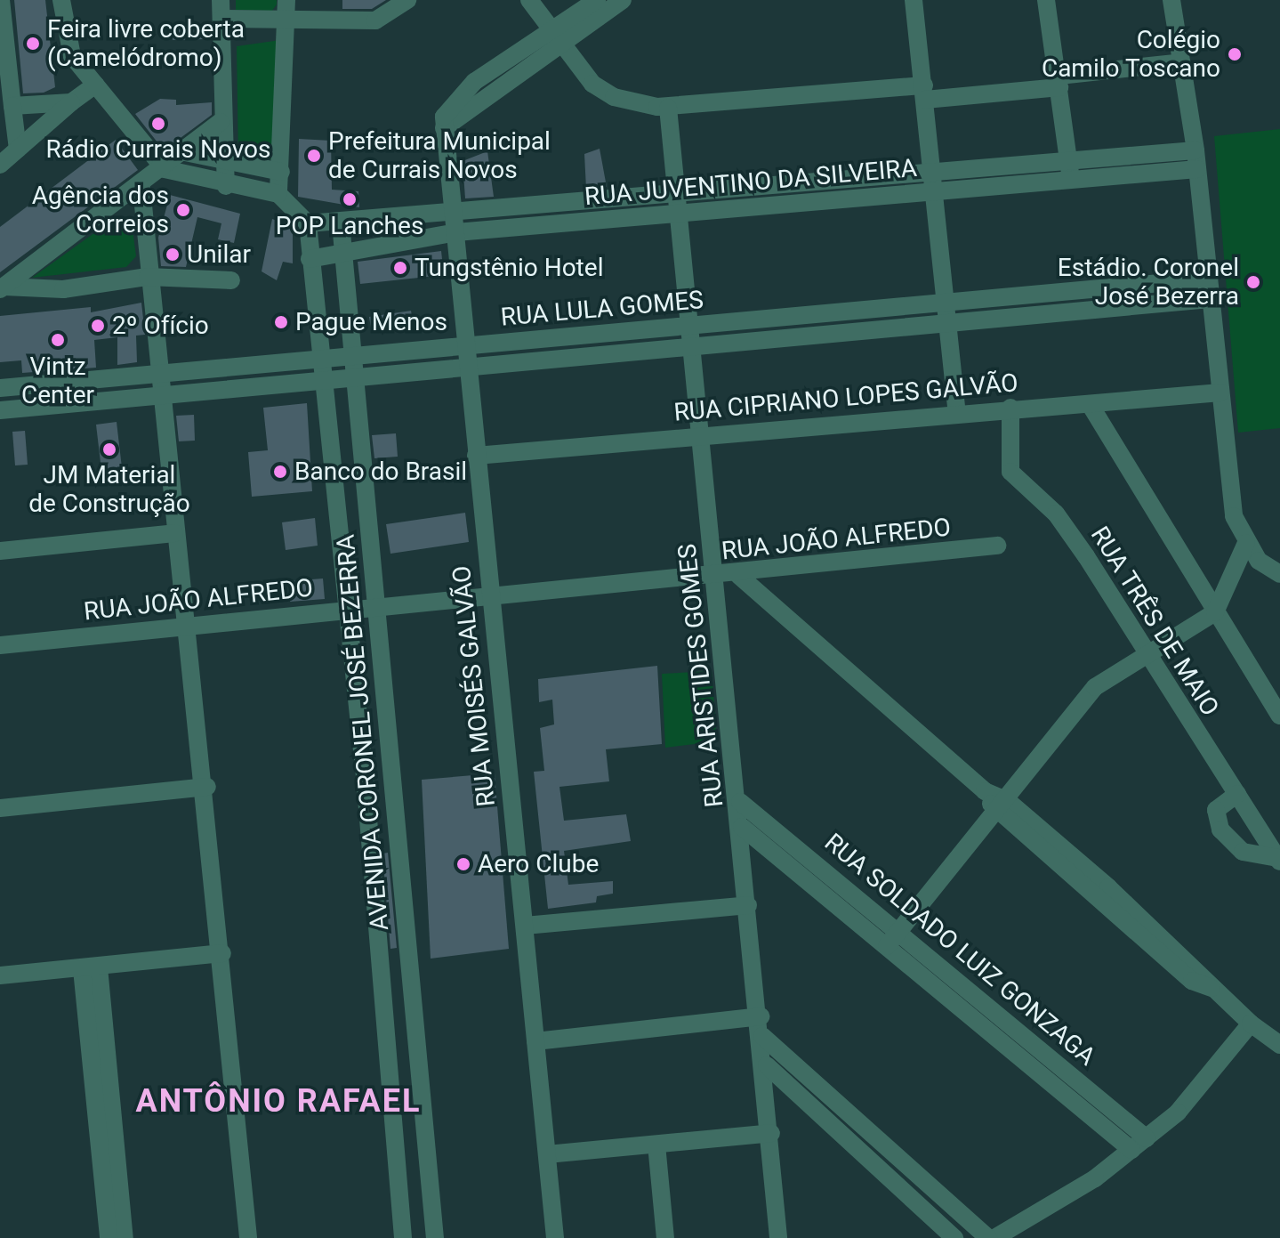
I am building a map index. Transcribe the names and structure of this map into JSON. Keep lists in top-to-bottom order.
{
  "streets": {
    "street": [
      "RUA JUVENTINO DA SILVEIRA",
      "RUA LULA GOMES",
      "RUA CIPRIANO LOPES GALVÃO",
      "RUA JOÃO ALFREDO",
      "RUA TRÊS DE MAIO",
      "RUA ARISTIDES GOMES",
      "RUA MOISÉS GALVÃO",
      "AVENIDA CORONEL JOSÉ BEZERRA",
      "RUA SOLDADO LUIZ GONZAGA"
    ]
  },
  "crossings": [
    ["RUA JUVENTINO DA SILVEIRA", "RUA ARISTIDES GOMES"],
    ["RUA JUVENTINO DA SILVEIRA", "RUA MOISÉS GALVÃO"],
    ["RUA JUVENTINO DA SILVEIRA", "AVENIDA CORONEL JOSÉ BEZERRA"],
    ["RUA LULA GOMES", "RUA ARISTIDES GOMES"],
    ["RUA LULA GOMES", "RUA MOISÉS GALVÃO"],
    ["RUA LULA GOMES", "AVENIDA CORONEL JOSÉ BEZERRA"],
    ["RUA CIPRIANO LOPES GALVÃO", "RUA TRÊS DE MAIO"],
    ["RUA CIPRIANO LOPES GALVÃO", "RUA ARISTIDES GOMES"],
    ["RUA CIPRIANO LOPES GALVÃO", "RUA MOISÉS GALVÃO"],
    ["RUA JOÃO ALFREDO", "RUA ARISTIDES GOMES"],
    ["RUA JOÃO ALFREDO", "RUA MOISÉS GALVÃO"],
    ["RUA JOÃO ALFREDO", "AVENIDA CORONEL JOSÉ BEZERRA"],
    ["RUA ARISTIDES GOMES", "RUA SOLDADO LUIZ GONZAGA"]
  ],
  "districts": ["ANTÔNIO RAFAEL"],
  "places": [
    "Feira livre coberta (Camelódromo)",
    "Colégio Camilo Toscano",
    "Rádio Currais Novos",
    "Prefeitura Municipal de Currais Novos",
    "POP Lanches",
    "Agência dos Correios",
    "Unilar",
    "Tungstênio Hotel",
    "Estádio. Coronel José Bezerra",
    "Pague Menos",
    "2º Ofício",
    "Vintz Center",
    "JM Material de Construção",
    "Banco do Brasil",
    "Aero Clube"
  ]
}
